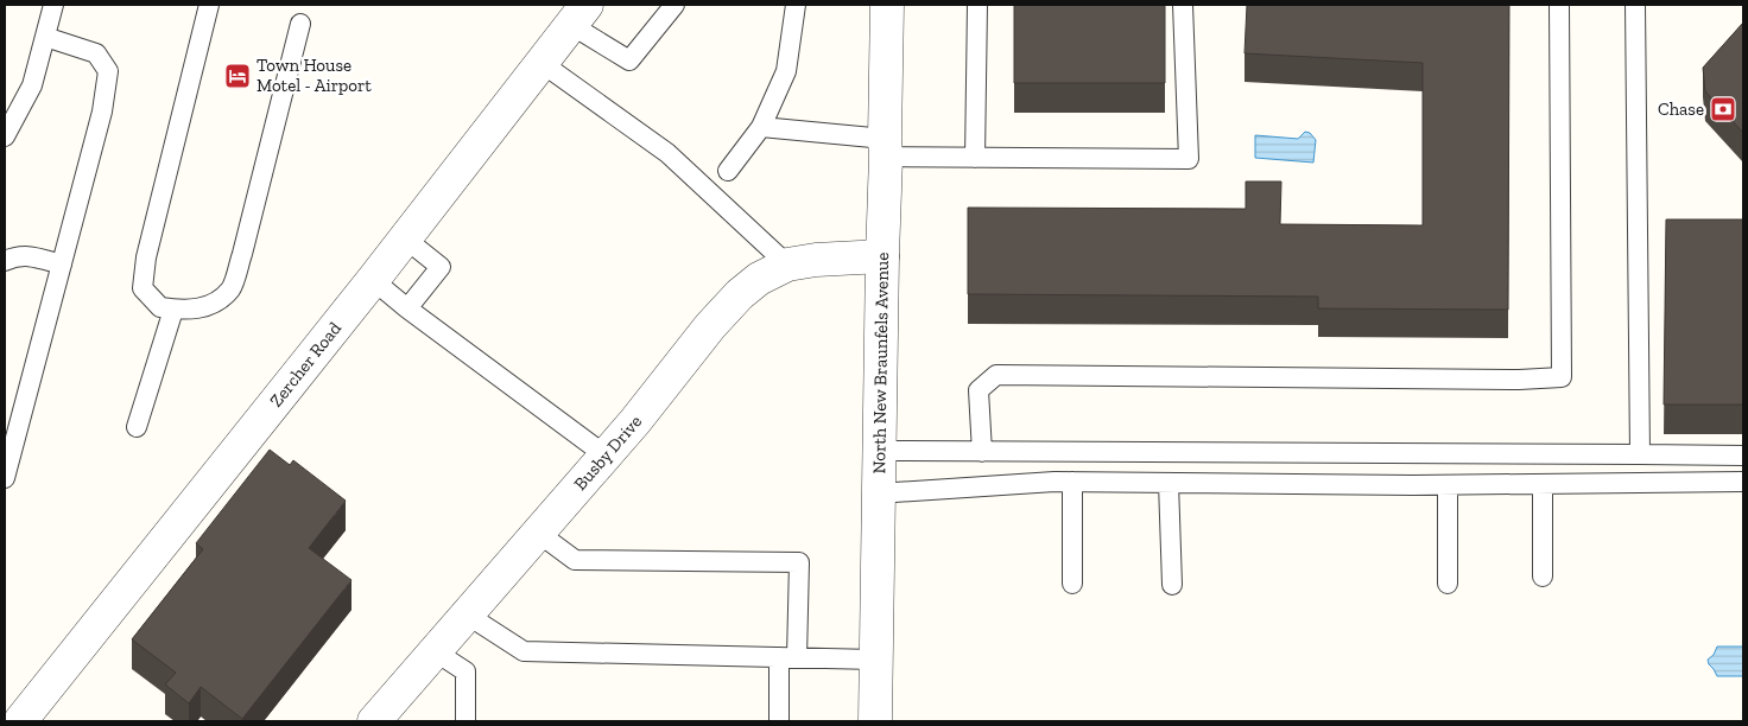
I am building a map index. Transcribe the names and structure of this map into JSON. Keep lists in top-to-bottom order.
{
  "streets": {
    "street": ["North New Braunfels Avenue", "Zercher Road", "Busby Drive"]
  },
  "crossings": [
    ["North New Braunfels Avenue", "Busby Drive"]
  ],
  "places": {
    "hotel": ["Town House Motel - Airport"],
    "bank": ["Chase"]
  }
}
